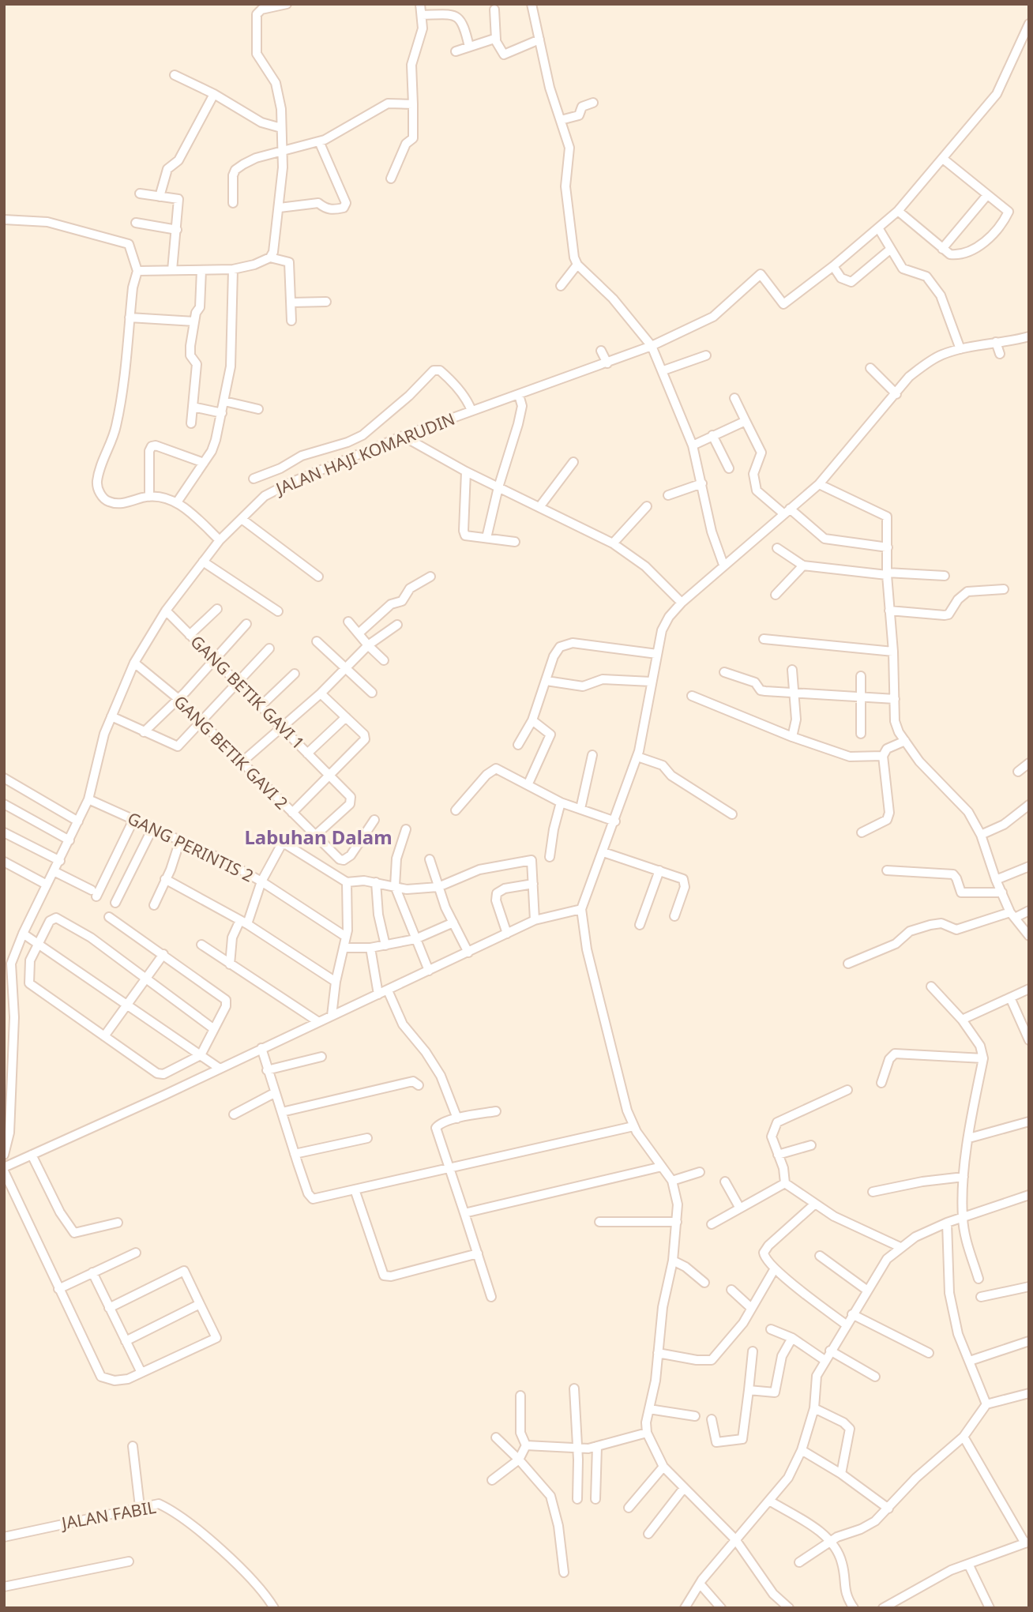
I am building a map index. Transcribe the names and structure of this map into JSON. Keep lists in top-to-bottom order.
{
  "streets": {
    "street": [
      "JALAN HAJI KOMARUDIN",
      "GANG BETIK GAVI 1",
      "GANG BETIK GAVI 2",
      "GANG PERINTIS 2",
      "JALAN FABIL"
    ]
  },
  "crossings": [
    ["JALAN HAJI KOMARUDIN", "GANG BETIK GAVI 1"],
    ["JALAN HAJI KOMARUDIN", "GANG BETIK GAVI 2"],
    ["JALAN HAJI KOMARUDIN", "GANG PERINTIS 2"],
    ["GANG BETIK GAVI 1", "GANG BETIK GAVI 2"]
  ],
  "districts": ["Labuhan Dalam"]
}
